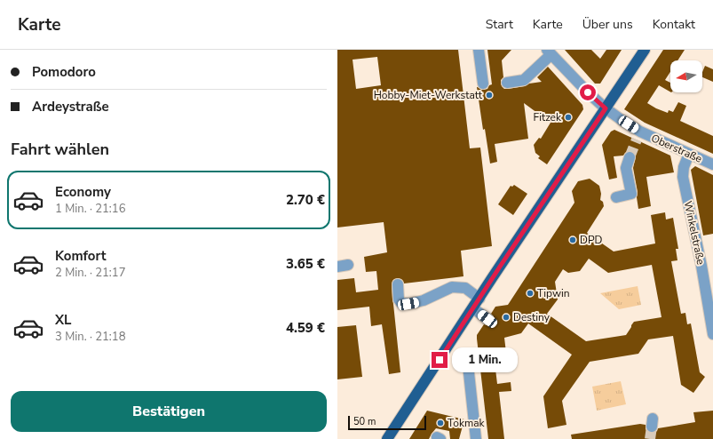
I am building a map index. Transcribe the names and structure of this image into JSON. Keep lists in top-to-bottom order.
{
  "streets": {
    "street": ["Oberstraße", "Winkelstraße"]
  },
  "crossings": [
    ["Oberstraße", "Winkelstraße"]
  ],
  "places": [
    "Hobby-Miet-Werkstatt",
    "Fitzek",
    "DPD",
    "Tipwin",
    "Destiny",
    "Tokmak"
  ],
  "scale_bar": "50 m",
  "north": "left",
  "page": {
    "header": "Karte",
    "nav": [
      "Start",
      "Karte",
      "Über uns",
      "Kontakt"
    ],
    "banner": ["Pomodoro", "Ardeystraße"],
    "heading": "Fahrt wählen",
    "list": [
      {
        "name": "Economy",
        "note": "1 Min. · 21:16",
        "value": "2.70 €"
      },
      {
        "name": "Komfort",
        "note": "2 Min. · 21:17",
        "value": "3.65 €"
      },
      {
        "name": "XL",
        "note": "3 Min. · 21:18",
        "value": "4.59 €"
      }
    ],
    "bubble": "1 Min.",
    "buttons": "Bestätigen",
    "scale": "50 m"
  }
}
